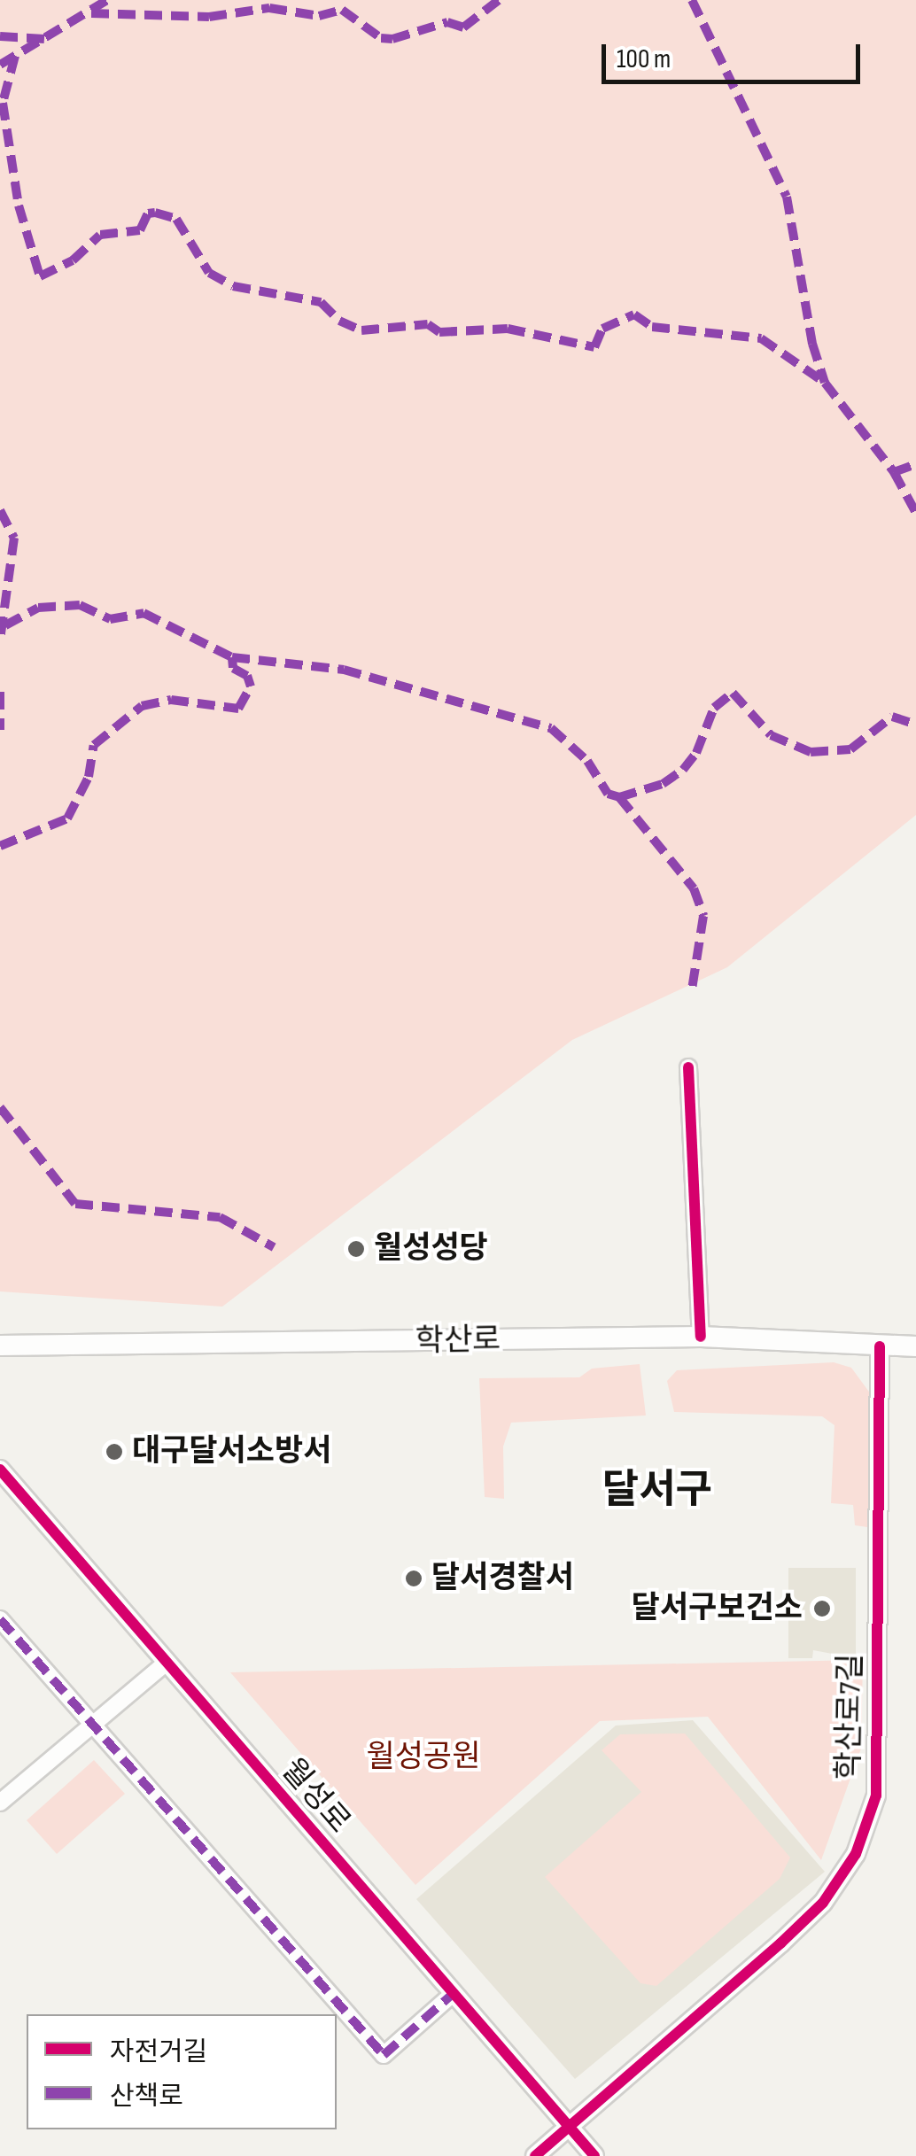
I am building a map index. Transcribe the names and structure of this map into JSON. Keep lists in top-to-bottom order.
{
  "streets": {
    "main road": ["학산로"],
    "street": ["학산로7길", "월성로"]
  },
  "crossings": [
    ["학산로", "학산로7길"],
    ["학산로7길", "월성로"]
  ],
  "districts": ["달서구"],
  "parks": ["월성공원"],
  "places": [
    "월성성당",
    "대구달서소방서",
    "달서경찰서",
    "달서구보건소"
  ],
  "legend": ["자전거길", "산책로"],
  "scale_bar": "100 m"
}
